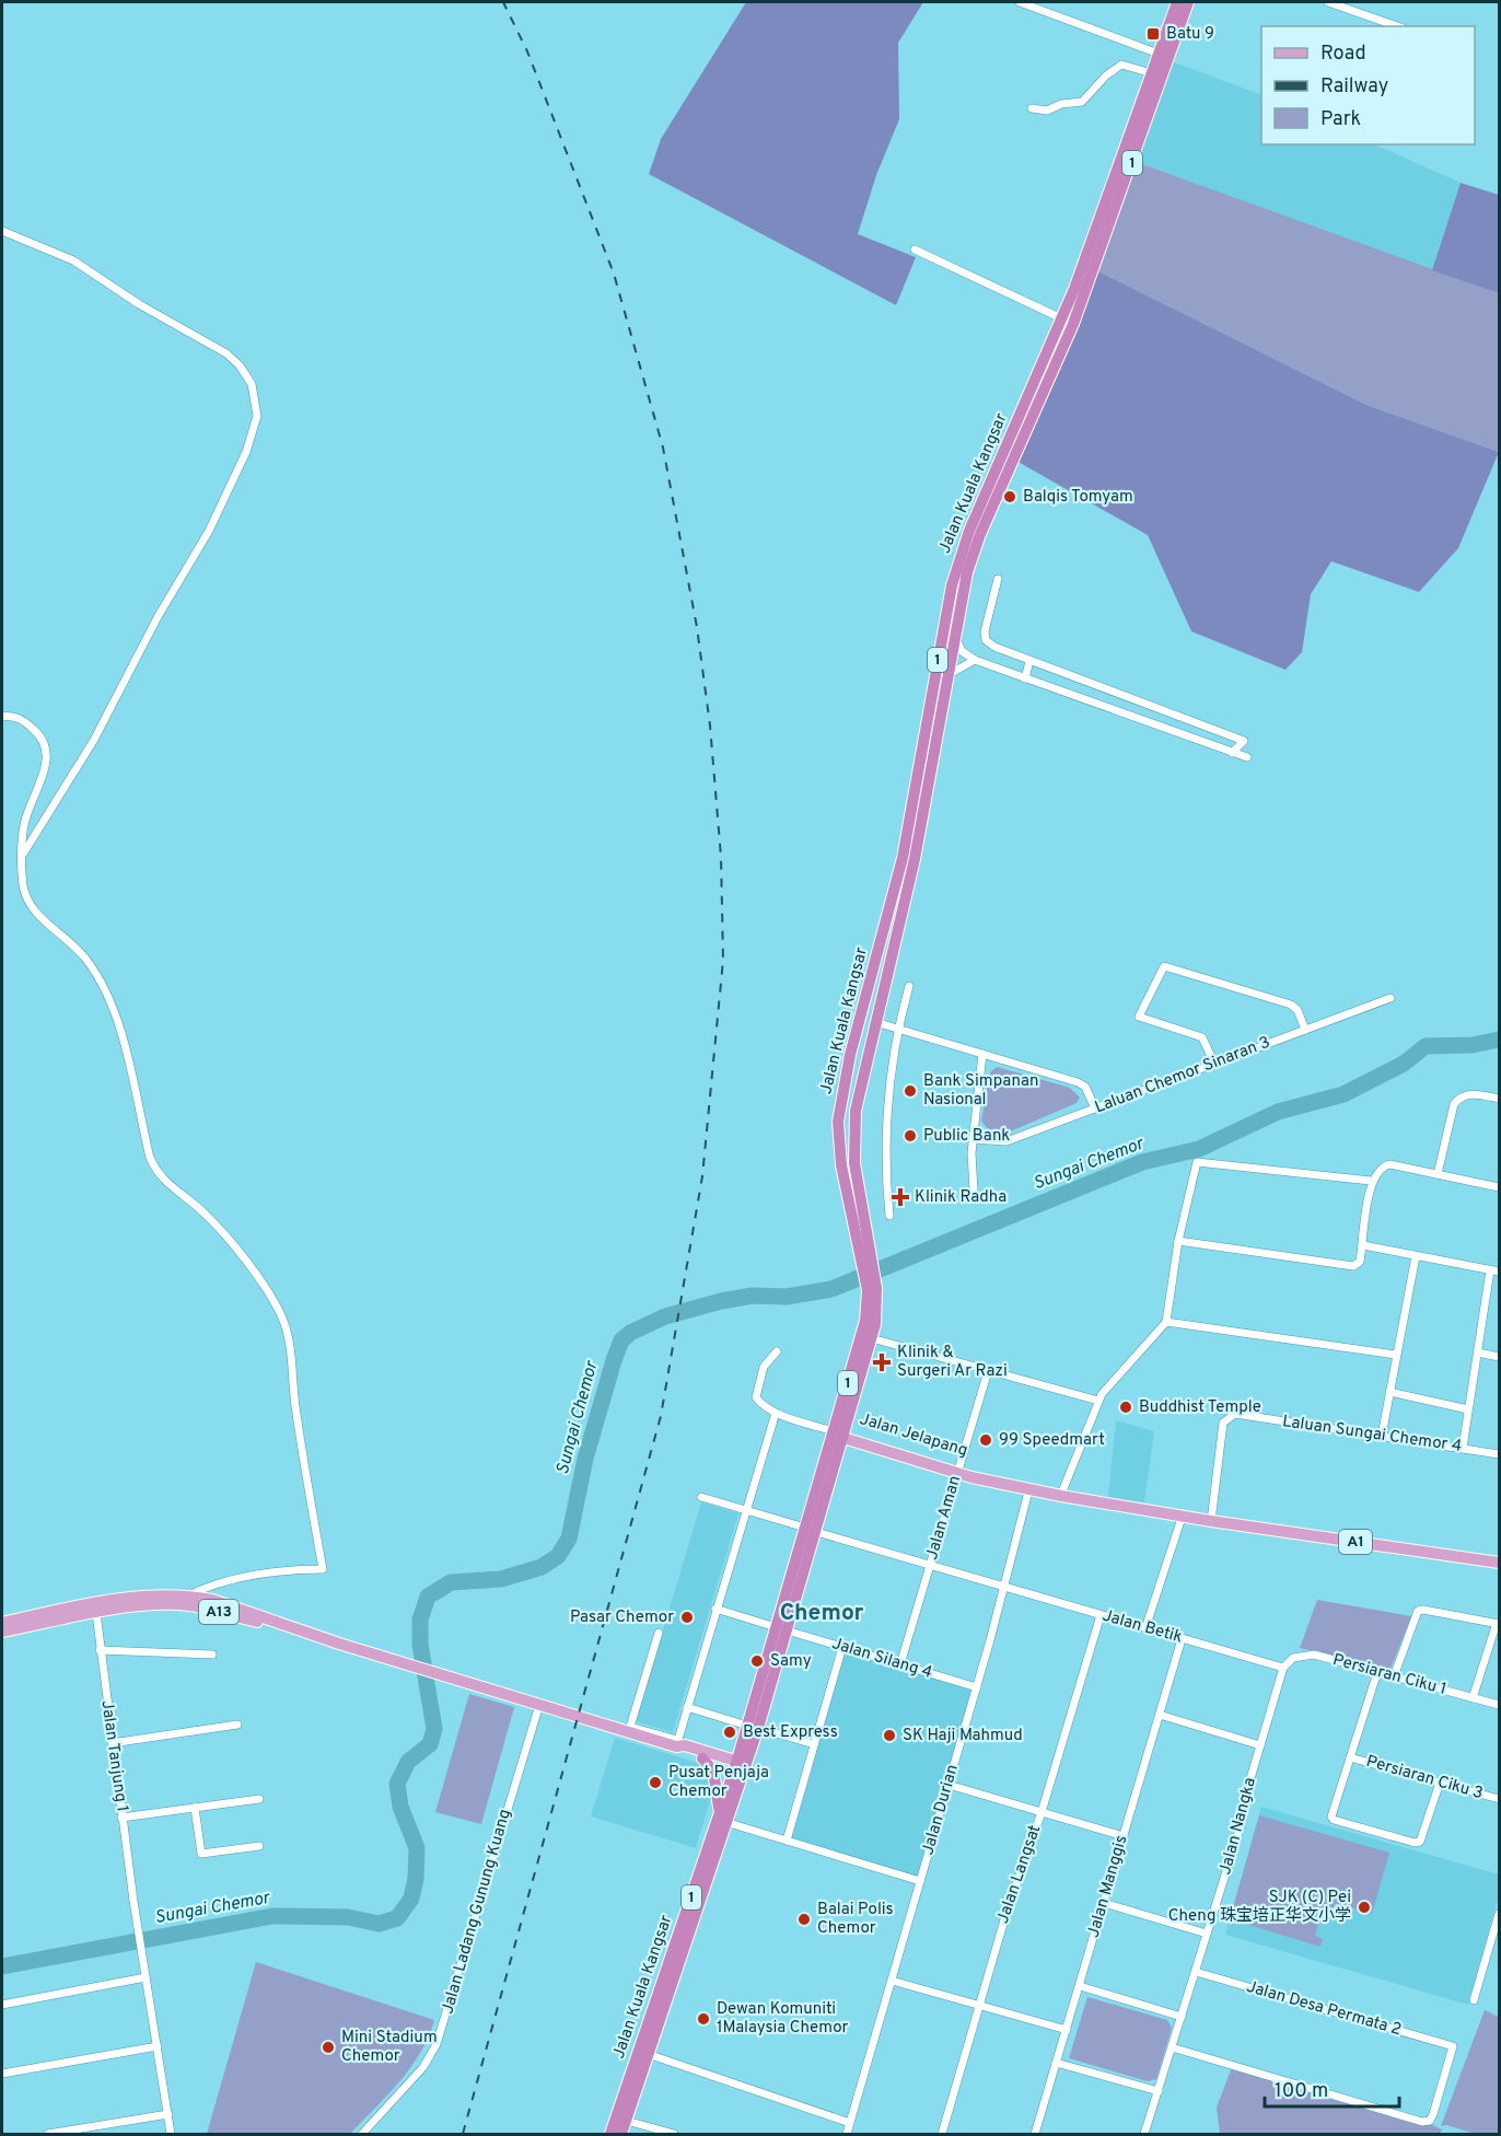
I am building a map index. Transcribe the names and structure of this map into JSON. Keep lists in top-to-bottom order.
{
  "streets": {
    "highway": ["1", "Jalan Kuala Kangsar"],
    "main road": ["Jalan Jelapang", "A1", "A13"],
    "street": [
      "Laluan Chemor Sinaran 3",
      "Laluan Sungai Chemor 4",
      "Jalan Aman",
      "Jalan Betik",
      "Jalan Silang 4",
      "Persiaran Ciku 1",
      "Jalan Tanjung 1",
      "Persiaran Ciku 3",
      "Jalan Durian",
      "Jalan Nangka",
      "Jalan Langsat",
      "Jalan Manggis",
      "Jalan Ladang Gunung Kuang",
      "Jalan Desa Permata 2"
    ]
  },
  "crossings": [
    ["Jalan Kuala Kangsar", "Jalan Jelapang"],
    ["Jalan Kuala Kangsar", "Jalan Betik"],
    ["Jalan Kuala Kangsar", "Jalan Silang 4"],
    ["Laluan Sungai Chemor 4", "Jalan Jelapang"],
    ["Jalan Jelapang", "Jalan Aman"],
    ["Jalan Jelapang", "Jalan Durian"],
    ["Jalan Aman", "Jalan Betik"],
    ["Jalan Aman", "Jalan Silang 4"],
    ["A13", "Jalan Tanjung 1"],
    ["A13", "Jalan Ladang Gunung Kuang"],
    ["Jalan Betik", "Persiaran Ciku 1"],
    ["Jalan Betik", "Jalan Durian"],
    ["Jalan Betik", "Jalan Nangka"],
    ["Jalan Betik", "Jalan Langsat"],
    ["Jalan Betik", "Jalan Manggis"],
    ["Jalan Silang 4", "Jalan Durian"],
    ["Persiaran Ciku 1", "Jalan Nangka"],
    ["Jalan Nangka", "Jalan Desa Permata 2"]
  ],
  "districts": ["Chemor"],
  "water": ["Sungai Chemor"],
  "places": {
    "transit": ["Batu 9"],
    "other": [
      "Balqis Tomyam",
      "Bank Simpanan Nasional",
      "Public Bank",
      "Buddhist Temple",
      "99 Speedmart",
      "Pasar Chemor",
      "Samy",
      "Best Express",
      "SK Haji Mahmud",
      "Pusat Penjaja Chemor",
      "SJK (C) Pei Cheng 珠宝培正华文小学",
      "Balai Polis Chemor",
      "Dewan Komuniti 1Malaysia Chemor",
      "Mini Stadium Chemor"
    ],
    "health": ["Klinik Radha", "Klinik & Surgeri Ar Razi"]
  },
  "legend": ["Road", "Railway", "Park"],
  "scale_bar": "100 m"
}
